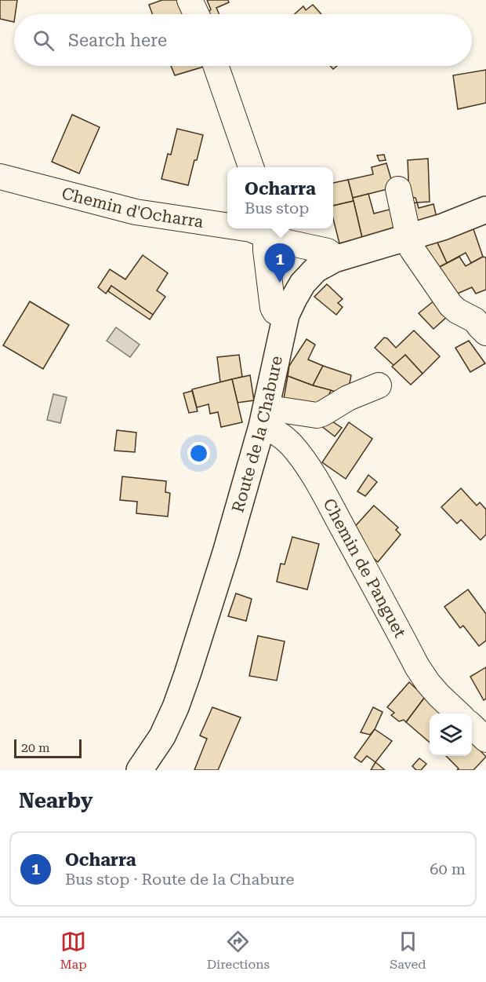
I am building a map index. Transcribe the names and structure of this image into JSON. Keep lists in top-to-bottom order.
{
  "streets": {
    "main road": ["Route de la Chabure"],
    "street": ["Chemin d'Ocharra", "Chemin de Panguet"]
  },
  "crossings": [
    ["Chemin d'Ocharra", "Route de la Chabure"],
    ["Route de la Chabure", "Chemin de Panguet"]
  ],
  "scale_bar": "20 m",
  "page": {
    "search": "Search here",
    "popup": ["Ocharra", "Bus stop"],
    "pins": "1",
    "scale": "20 m",
    "heading": "Nearby",
    "list": [
      {
        "mark": "1",
        "name": "Ocharra",
        "note": "Bus stop · Route de la Chabure",
        "value": "60 m"
      }
    ],
    "nav": ["Map", "Directions", "Saved"]
  }
}
